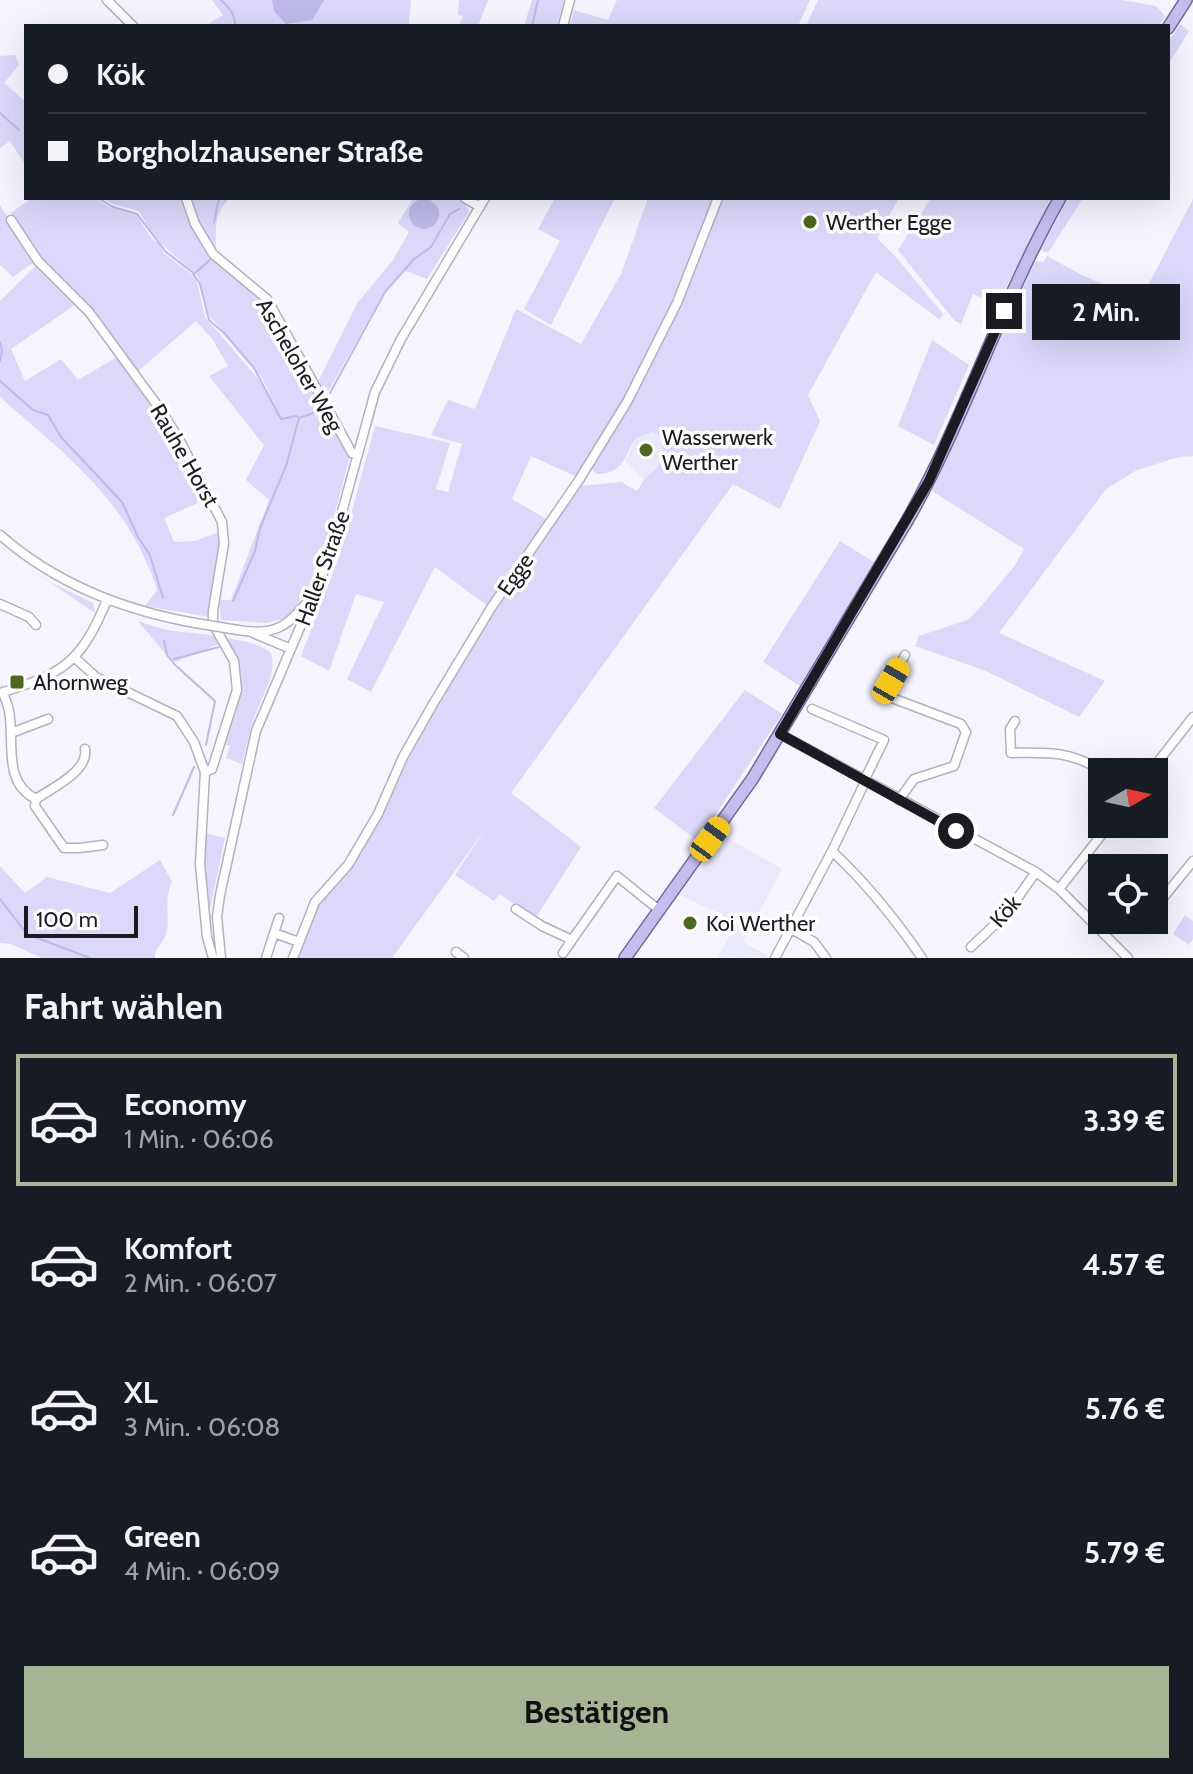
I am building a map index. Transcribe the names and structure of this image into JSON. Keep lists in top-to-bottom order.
{
  "streets": {
    "street": [
      "Ascheloher Weg",
      "Rauhe Horst",
      "Haller Straße",
      "Egge",
      "Kök"
    ]
  },
  "crossings": [
    ["Ascheloher Weg", "Haller Straße"]
  ],
  "places": {
    "other": ["Werther Egge", "Wasserwerk Werther", "Koi Werther"],
    "transit": ["Ahornweg"]
  },
  "scale_bar": "100 m",
  "north": "right",
  "page": {
    "banner": ["Kök", "Borgholzhausener Straße"],
    "bubble": "2 Min.",
    "scale": "100 m",
    "heading": "Fahrt wählen",
    "list": [
      {
        "name": "Economy",
        "note": "1 Min. · 06:06",
        "value": "3.39 €"
      },
      {
        "name": "Komfort",
        "note": "2 Min. · 06:07",
        "value": "4.57 €"
      },
      {
        "name": "XL",
        "note": "3 Min. · 06:08",
        "value": "5.76 €"
      },
      {
        "name": "Green",
        "note": "4 Min. · 06:09",
        "value": "5.79 €"
      }
    ],
    "buttons": "Bestätigen"
  }
}
